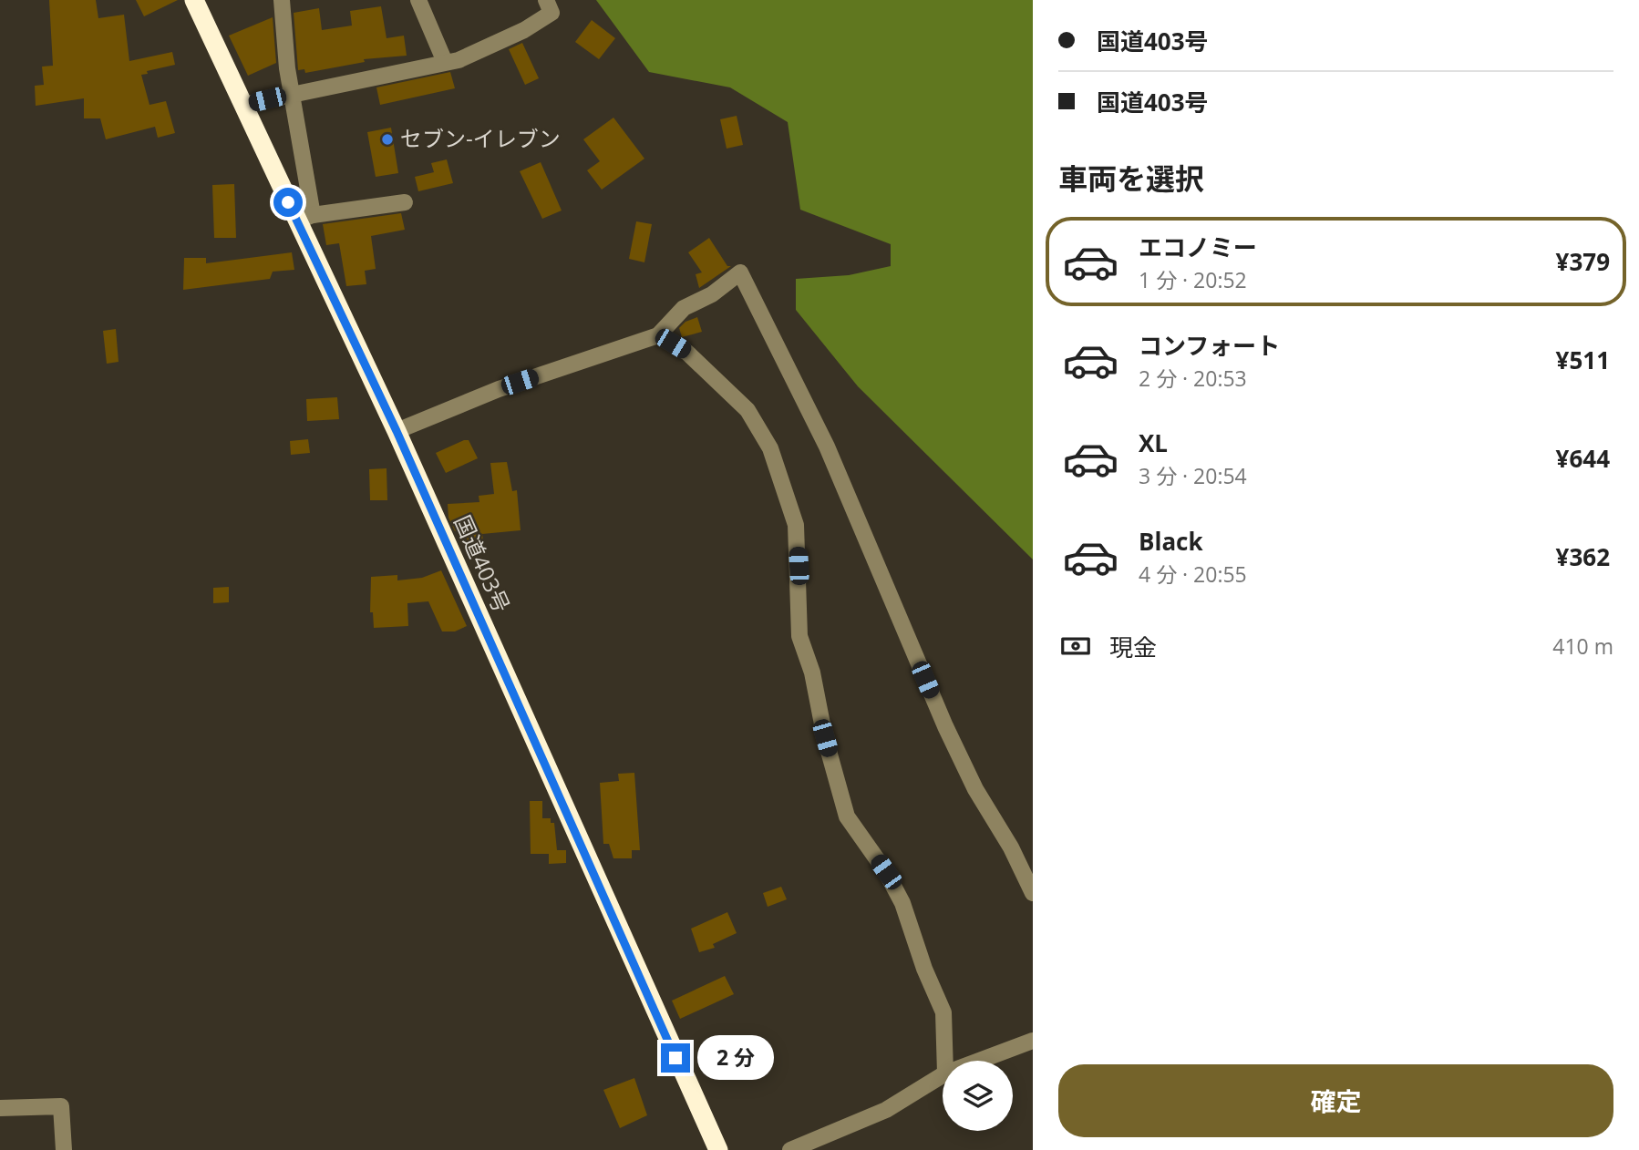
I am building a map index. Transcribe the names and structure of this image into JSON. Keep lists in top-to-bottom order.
{
  "streets": {
    "highway": ["国道403号"]
  },
  "places": ["セブン-イレブン"],
  "page": {
    "banner": ["国道403号", "国道403号"],
    "heading": "車両を選択",
    "list": [
      {
        "name": "エコノミー",
        "note": "1 分 · 20:52",
        "value": "¥379"
      },
      {
        "name": "コンフォート",
        "note": "2 分 · 20:53",
        "value": "¥511"
      },
      {
        "name": "XL",
        "note": "3 分 · 20:54",
        "value": "¥644"
      },
      {
        "name": "Black",
        "note": "4 分 · 20:55",
        "value": "¥362"
      }
    ],
    "pay": ["現金", "410 m"],
    "bubble": "2 分",
    "buttons": "確定"
  }
}
